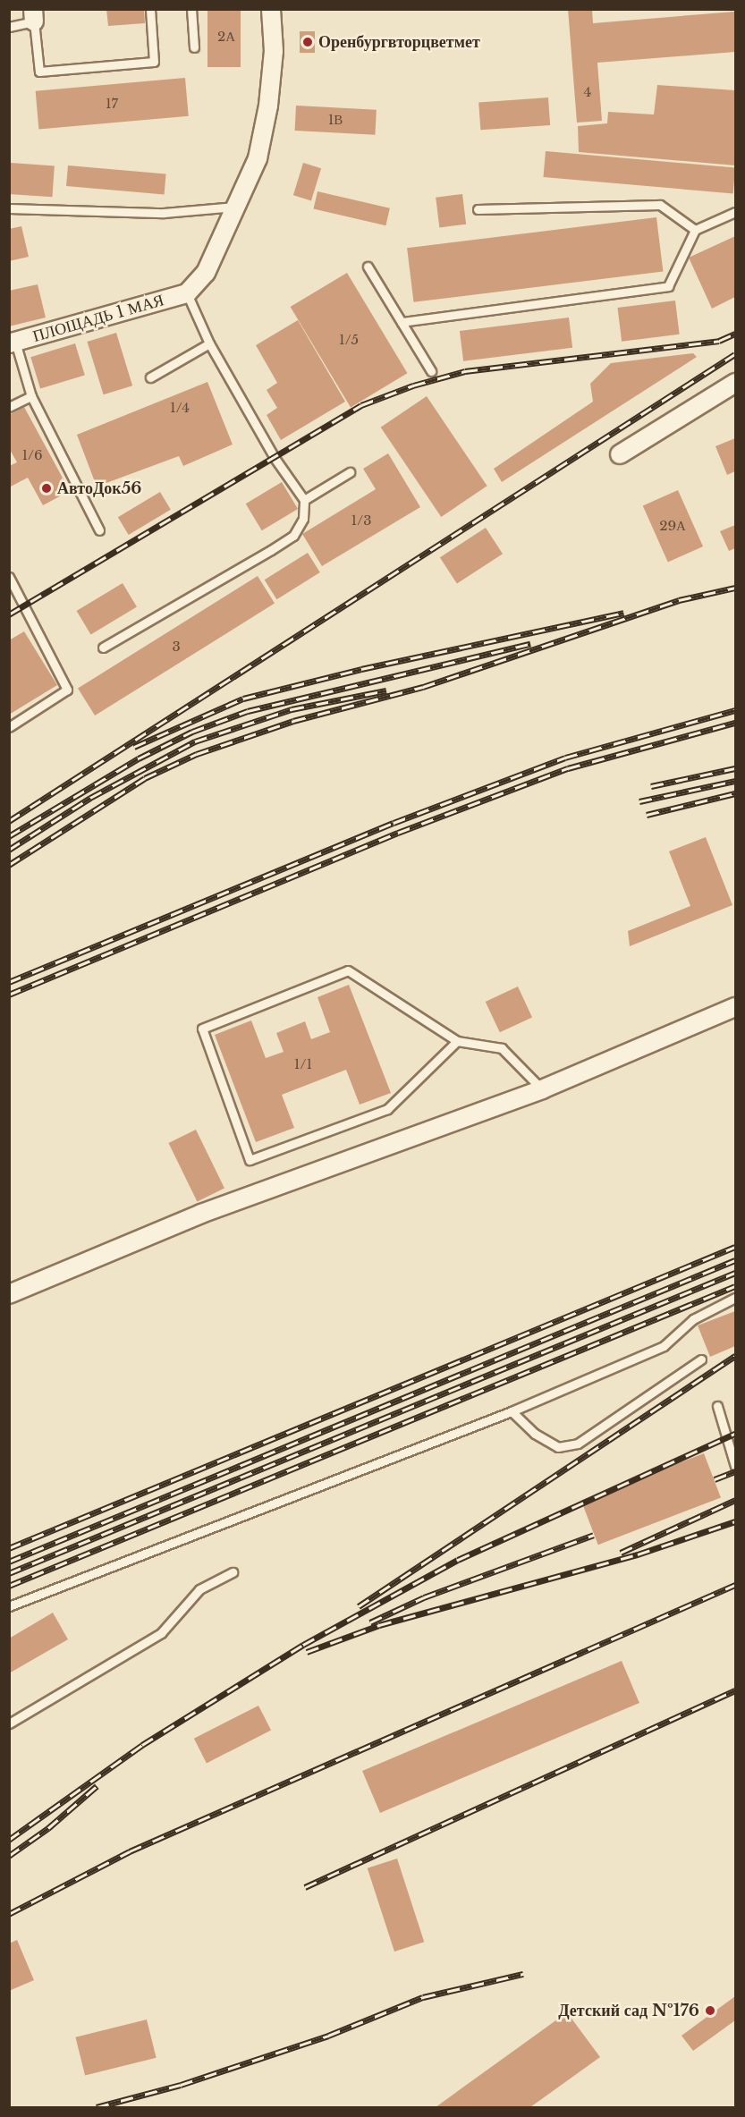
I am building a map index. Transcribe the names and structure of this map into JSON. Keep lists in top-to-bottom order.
{
  "streets": {
    "street": ["ПЛОЩАДЬ 1 МАЯ"]
  },
  "places": ["Оренбургвторцветмет", "АвтоДок56", "Детский сад №176"],
  "house_numbers": [
    "2А",
    "4",
    "17",
    "1В",
    "1/5",
    "1/4",
    "1/6",
    "1/3",
    "29А",
    "3",
    "1/1"
  ]
}
